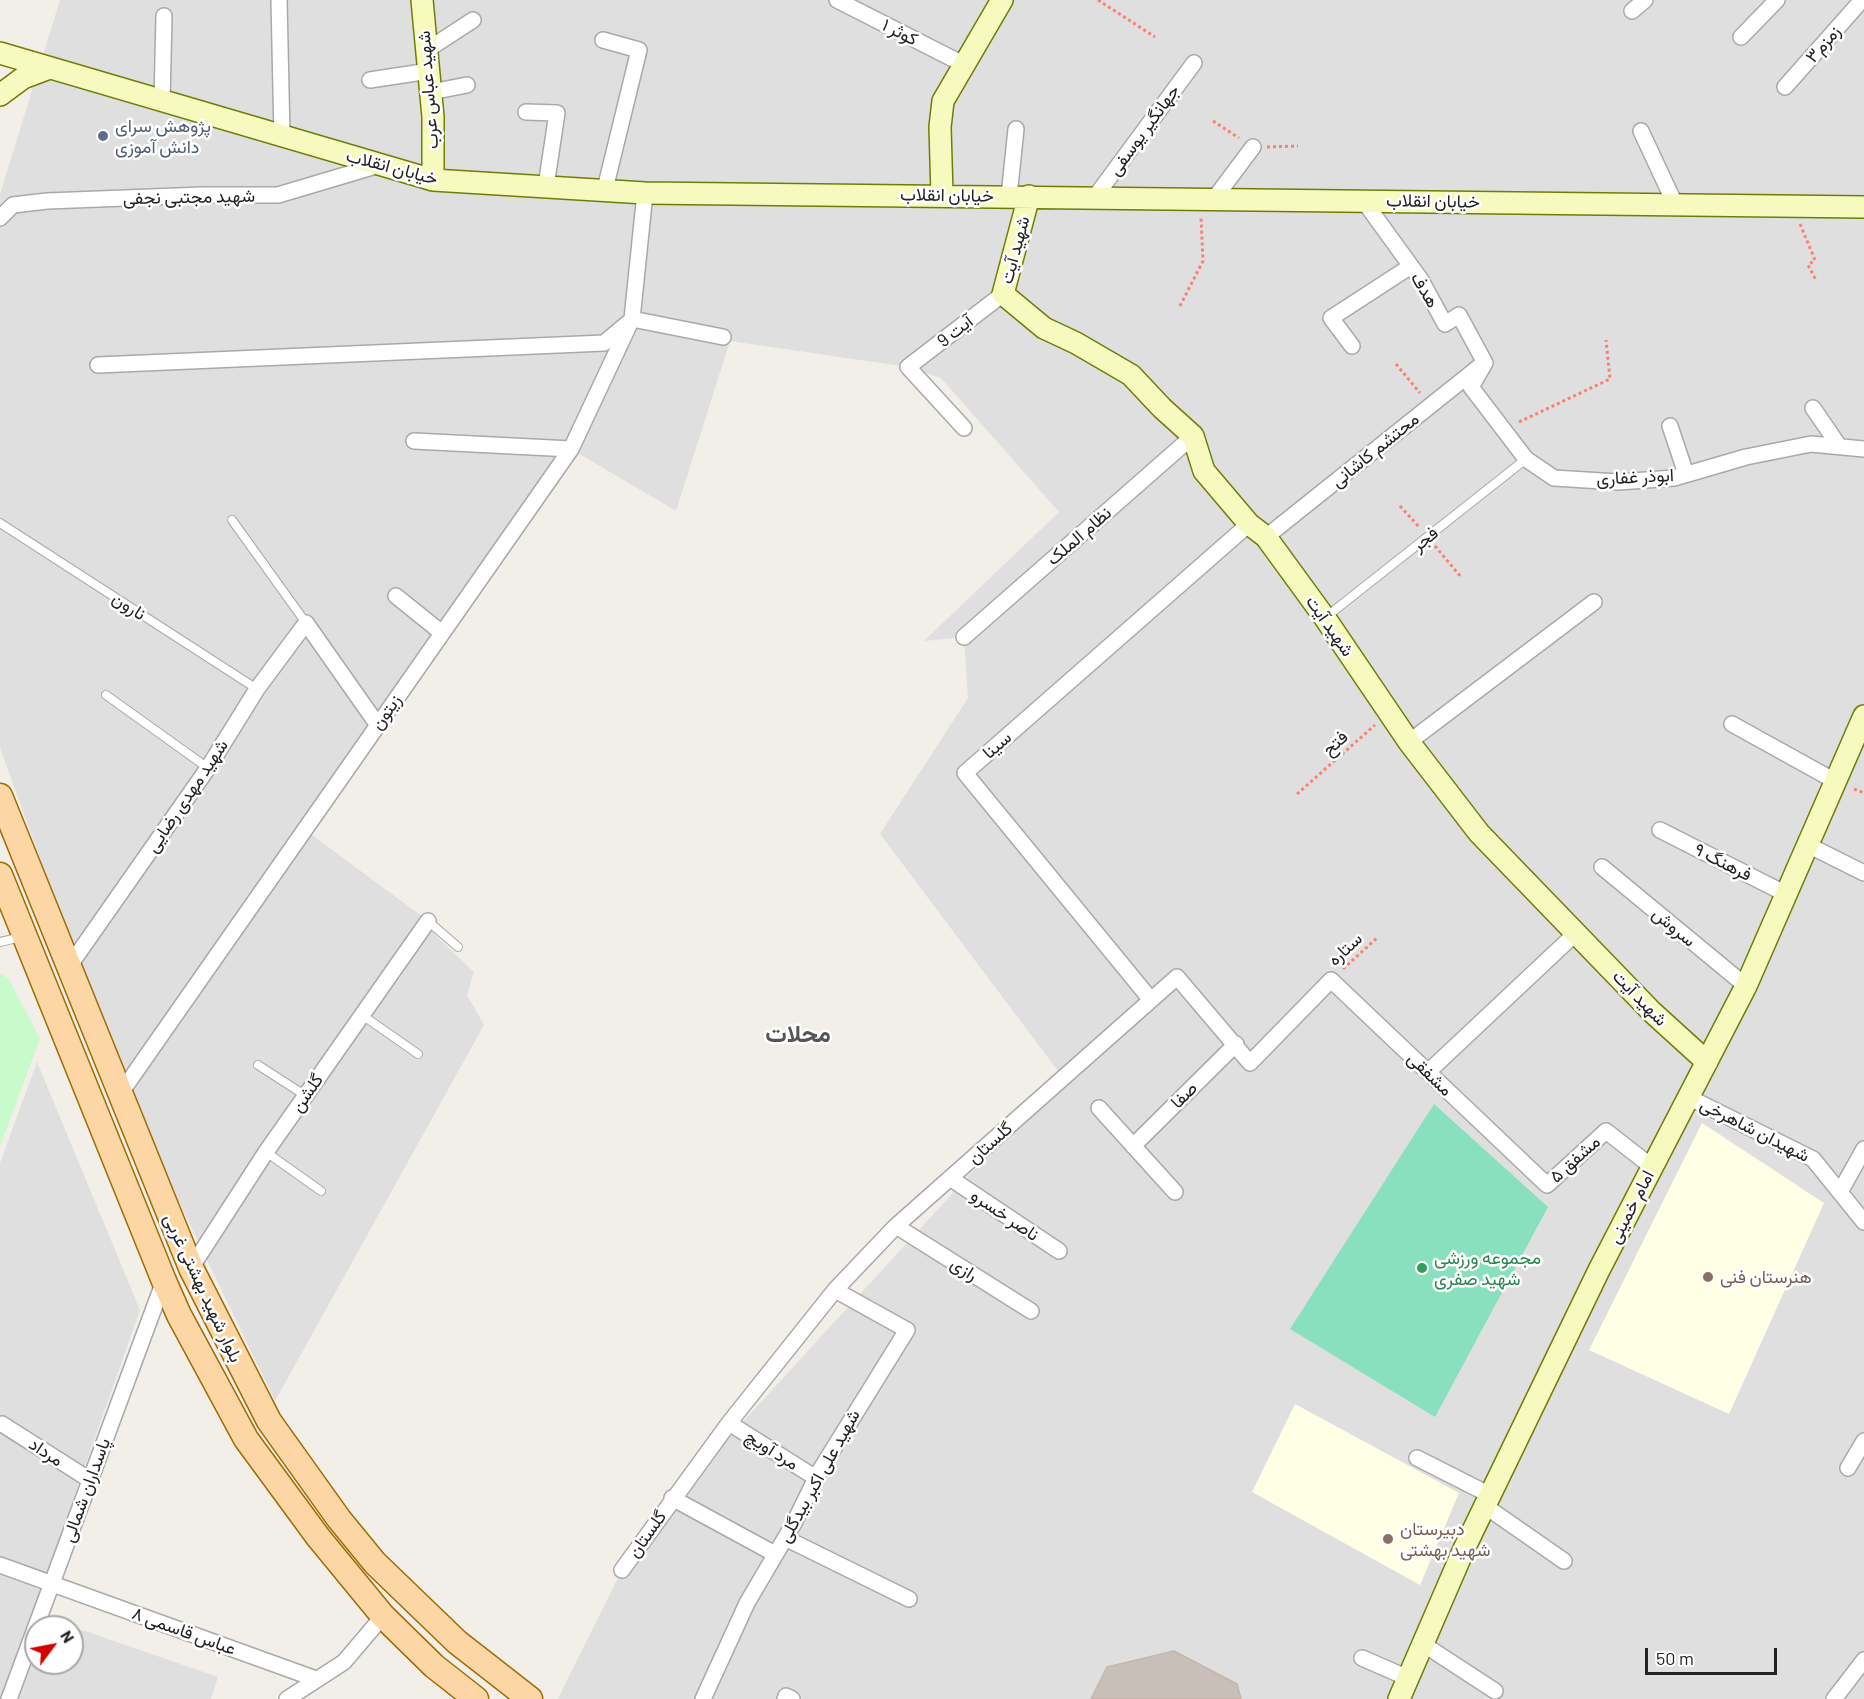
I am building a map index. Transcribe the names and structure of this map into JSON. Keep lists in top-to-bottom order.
{
  "streets": {
    "main road": [
      "شهید عباس عرب",
      "خیابان انقلاب",
      "شهید آیت",
      "امام خمینی",
      "بلوار شهید بهشتی غربی"
    ],
    "street": [
      "کوثر ۱",
      "زمزم۳",
      "جهانگیر یوسفی",
      "شهید مجتبی نجفی",
      "هدف",
      "آیت 9",
      "محتشم کاشانی",
      "ابوذر غفاری",
      "نظام الملک",
      "زیتون",
      "سینا",
      "شهید مهدی رضایی",
      "فرهنگ ۹",
      "سروش",
      "مشفقی",
      "گلشن",
      "صفا",
      "شهیدان شاهرخی",
      "گلستان",
      "مشفق ۵",
      "ناصر خسرو",
      "رازی",
      "مرد آویچ",
      "مرداد",
      "شهید علی اکبر بیدگلی",
      "پاسداران شمالی",
      "عباس قاسمی ۸"
    ],
    "lane": ["فجر", "نارون"],
    "path": ["فتح", "ستاره"]
  },
  "crossings": [
    ["شهید عباس عرب", "خیابان انقلاب"],
    ["جهانگیر یوسفی", "خیابان انقلاب"],
    ["خیابان انقلاب", "شهید مجتبی نجفی"],
    ["خیابان انقلاب", "شهید آیت"],
    ["خیابان انقلاب", "هدف"],
    ["خیابان انقلاب", "زیتون"],
    ["شهید آیت", "آیت 9"],
    ["شهید آیت", "محتشم کاشانی"],
    ["شهید آیت", "نظام الملک"],
    ["شهید آیت", "فجر"],
    ["شهید آیت", "فتح"],
    ["شهید آیت", "سینا"],
    ["شهید آیت", "امام خمینی"],
    ["هدف", "محتشم کاشانی"],
    ["هدف", "ابوذر غفاری"],
    ["محتشم کاشانی", "ابوذر غفاری"],
    ["ابوذر غفاری", "فجر"],
    ["نارون", "شهید مهدی رضایی"],
    ["زیتون", "بلوار شهید بهشتی غربی"],
    ["سینا", "گلستان"],
    ["شهید مهدی رضایی", "بلوار شهید بهشتی غربی"],
    ["فرهنگ ۹", "امام خمینی"],
    ["سروش", "امام خمینی"],
    ["ستاره", "مشفقی"],
    ["ستاره", "گلستان"],
    ["مشفقی", "گلستان"],
    ["مشفقی", "مشفق ۵"],
    ["گلشن", "بلوار شهید بهشتی غربی"],
    ["صفا", "گلستان"],
    ["شهیدان شاهرخی", "امام خمینی"],
    ["گلستان", "ناصر خسرو"],
    ["گلستان", "رازی"],
    ["گلستان", "مرد آویچ"],
    ["گلستان", "شهید علی اکبر بیدگلی"],
    ["مشفق ۵", "امام خمینی"],
    ["بلوار شهید بهشتی غربی", "پاسداران شمالی"],
    ["مرد آویچ", "شهید علی اکبر بیدگلی"],
    ["مرداد", "پاسداران شمالی"],
    ["پاسداران شمالی", "عباس قاسمی ۸"]
  ],
  "districts": ["محلات"],
  "places": [
    "پژوهش سرای دانش آموزی",
    "مجموعه ورزشی شهید صفری",
    "هنرستان فنی",
    "دبیرستان شهید بهشتی"
  ],
  "scale_bar": "50 m",
  "north": "top right"
}
